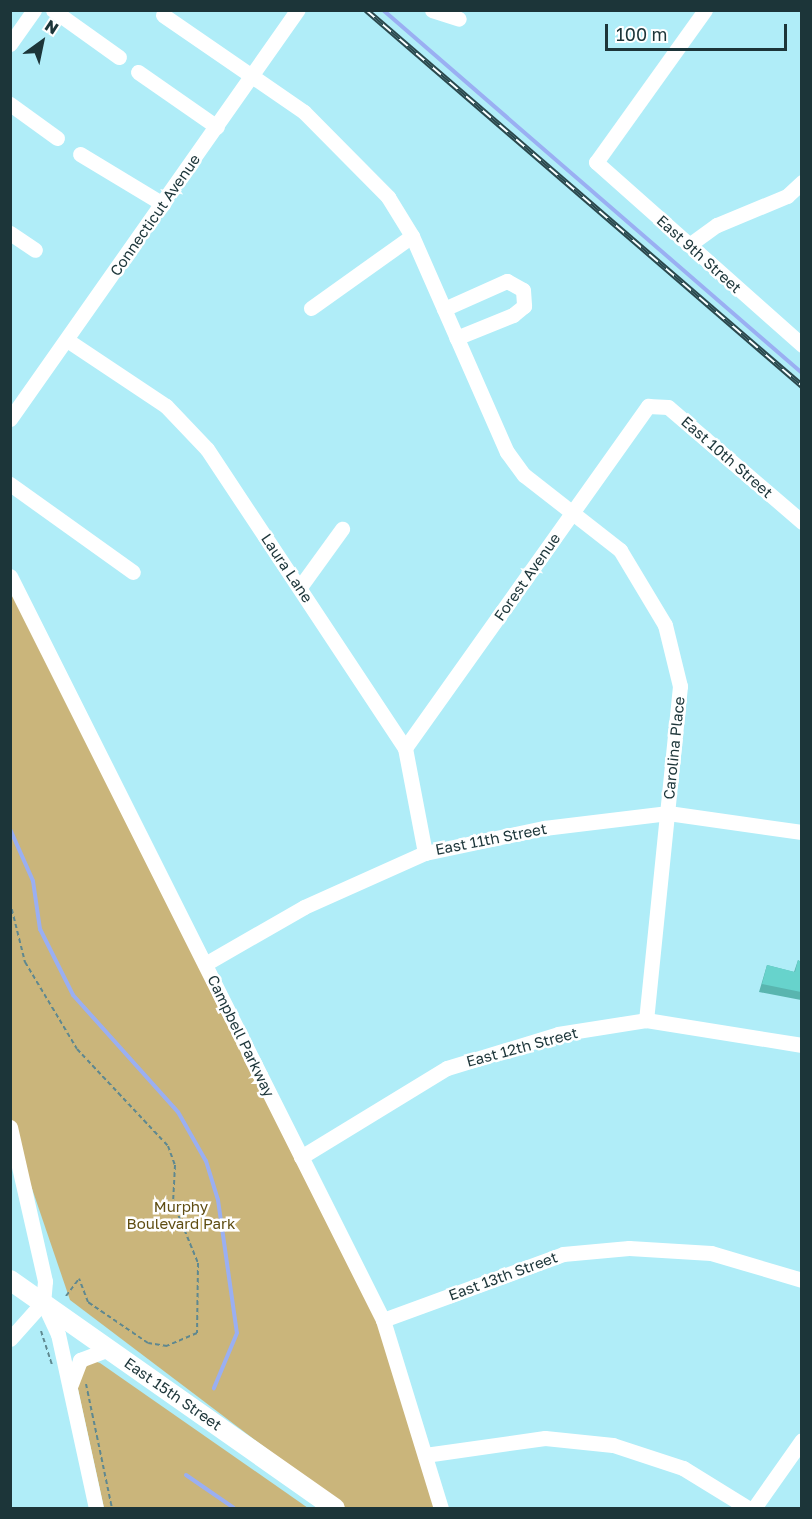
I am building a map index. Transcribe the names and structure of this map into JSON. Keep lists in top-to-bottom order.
{
  "streets": {
    "main road": ["East 15th Street"],
    "street": [
      "Connecticut Avenue",
      "East 9th Street",
      "East 10th Street",
      "Laura Lane",
      "Forest Avenue",
      "Carolina Place",
      "East 11th Street",
      "Campbell Parkway",
      "East 12th Street",
      "East 13th Street"
    ]
  },
  "crossings": [
    ["Connecticut Avenue", "Laura Lane"],
    ["Connecticut Avenue", "Carolina Place"],
    ["East 10th Street", "Forest Avenue"],
    ["Laura Lane", "Forest Avenue"],
    ["Laura Lane", "East 11th Street"],
    ["Forest Avenue", "Carolina Place"],
    ["Carolina Place", "East 11th Street"],
    ["Carolina Place", "East 12th Street"],
    ["East 11th Street", "Campbell Parkway"],
    ["Campbell Parkway", "East 12th Street"],
    ["Campbell Parkway", "East 13th Street"]
  ],
  "parks": ["Murphy Boulevard Park"],
  "scale_bar": "100 m",
  "north": "top right"
}
